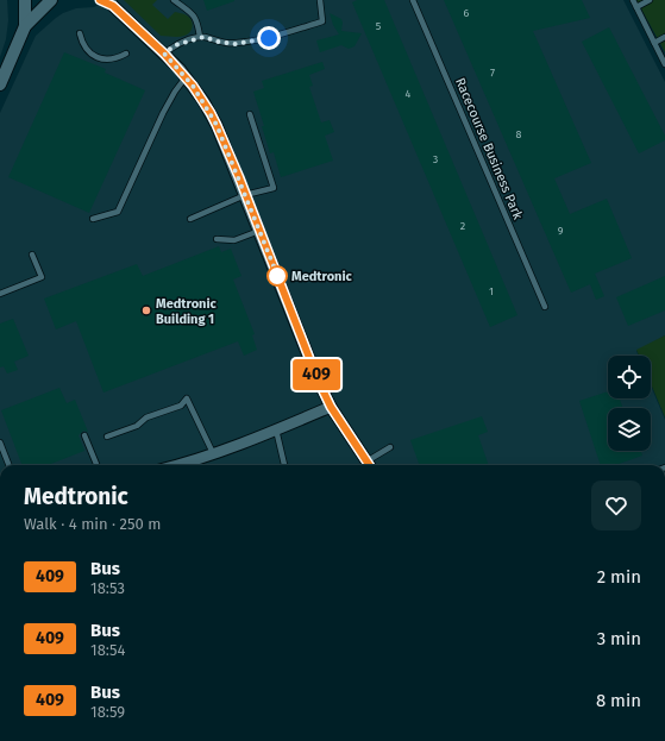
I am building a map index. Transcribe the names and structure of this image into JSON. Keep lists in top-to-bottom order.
{
  "streets": {
    "lane": ["Racecourse Business Park"]
  },
  "places": ["Medtronic", "Medtronic Building 1"],
  "lines": ["bus line 409"],
  "house_numbers": [
    "6",
    "5",
    "7",
    "4",
    "8",
    "3",
    "2",
    "9",
    "1"
  ],
  "page": {
    "on_map": "409",
    "heading": ["Medtronic", "Walk · 4 min · 250 m"],
    "list": [
      {
        "mark": "409",
        "name": "Bus",
        "note": "18:53",
        "value": "2 min"
      },
      {
        "mark": "409",
        "name": "Bus",
        "note": "18:54",
        "value": "3 min"
      },
      {
        "mark": "409",
        "name": "Bus",
        "note": "18:59",
        "value": "8 min"
      }
    ]
  }
}
